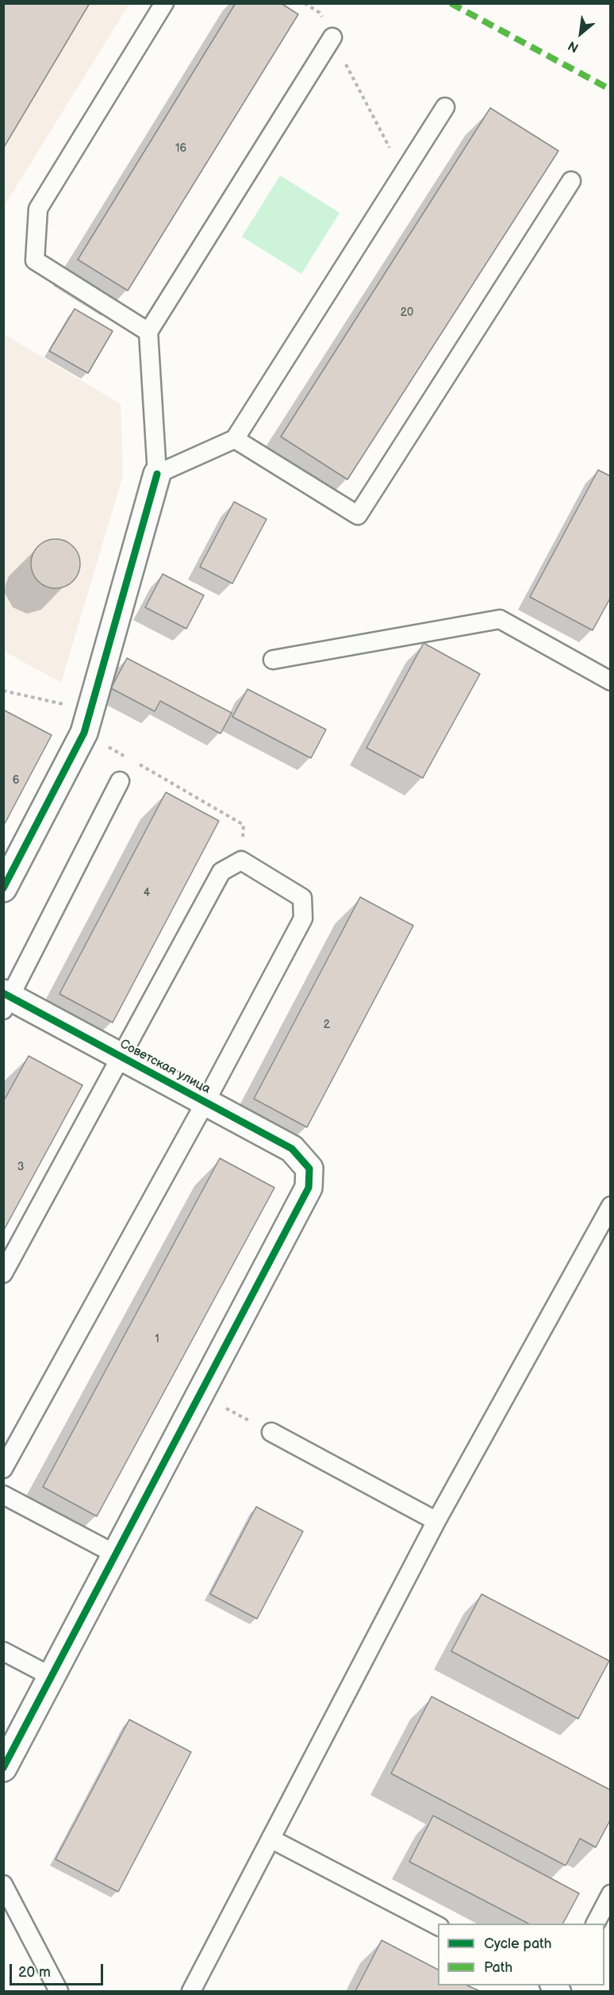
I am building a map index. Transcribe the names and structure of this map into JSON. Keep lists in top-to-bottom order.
{
  "streets": {
    "street": ["Советская улица"]
  },
  "house_numbers": [
    "16",
    "20",
    "6",
    "4",
    "2",
    "3",
    "1"
  ],
  "legend": ["Cycle path", "Path"],
  "scale_bar": "20 m",
  "north": "bottom left"
}
